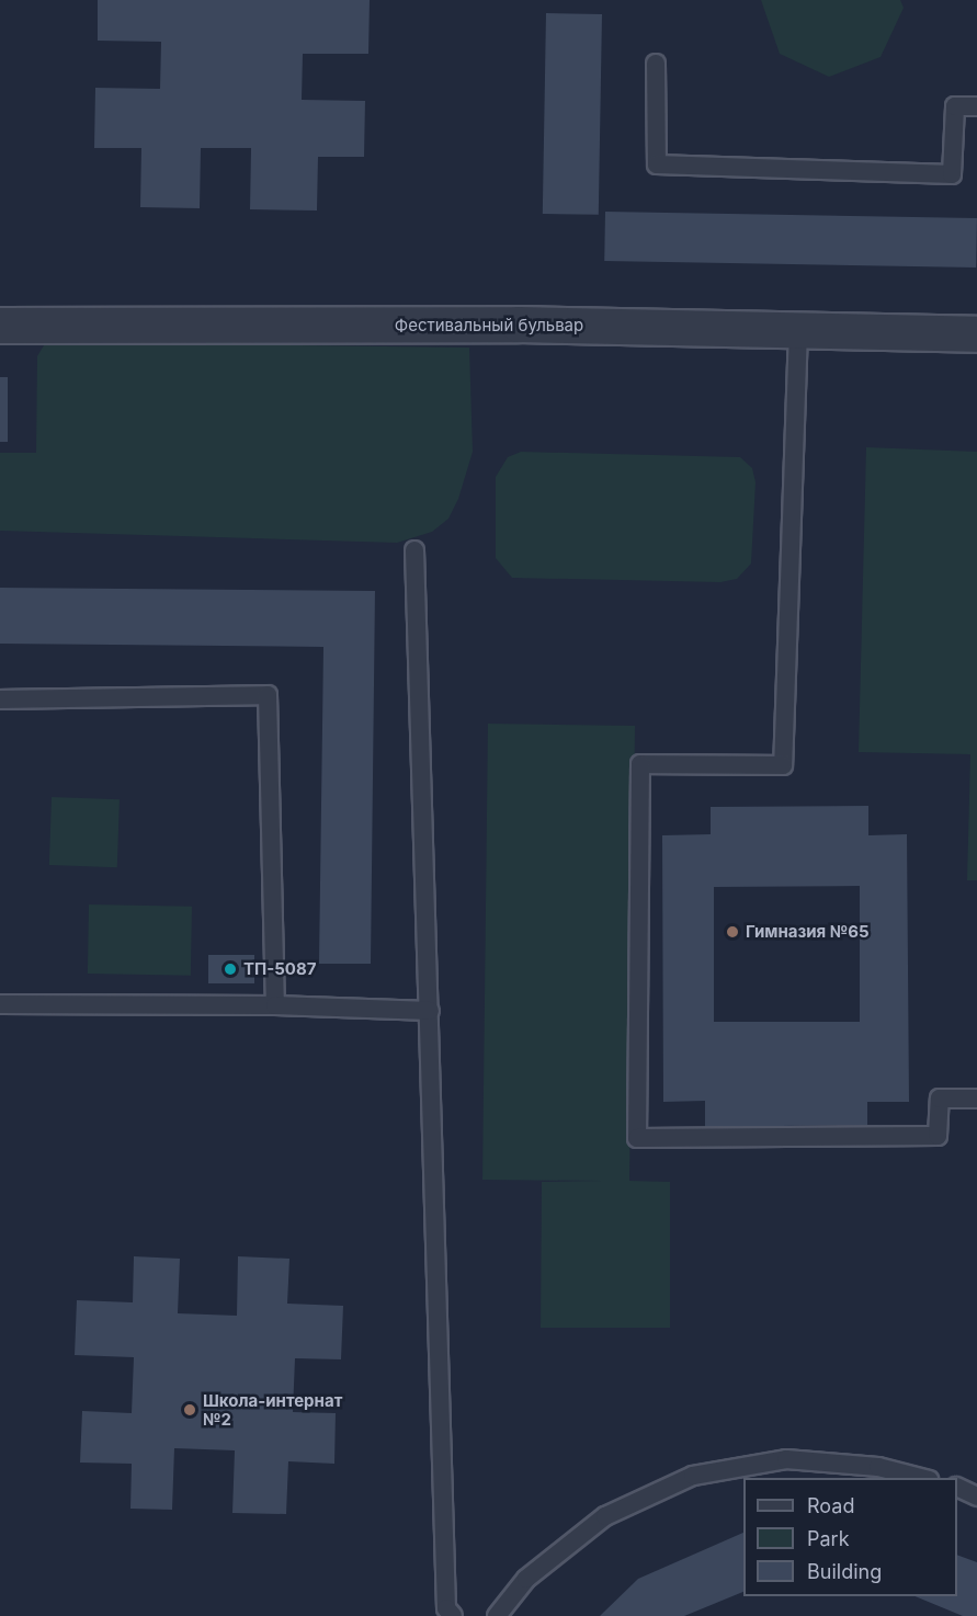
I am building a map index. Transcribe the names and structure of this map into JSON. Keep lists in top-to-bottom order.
{
  "streets": {
    "street": ["Фестивальный бульвар"]
  },
  "places": ["Гимназия №65", "ТП-5087", "Школа-интернат №2"],
  "legend": ["Road", "Park", "Building"]
}
